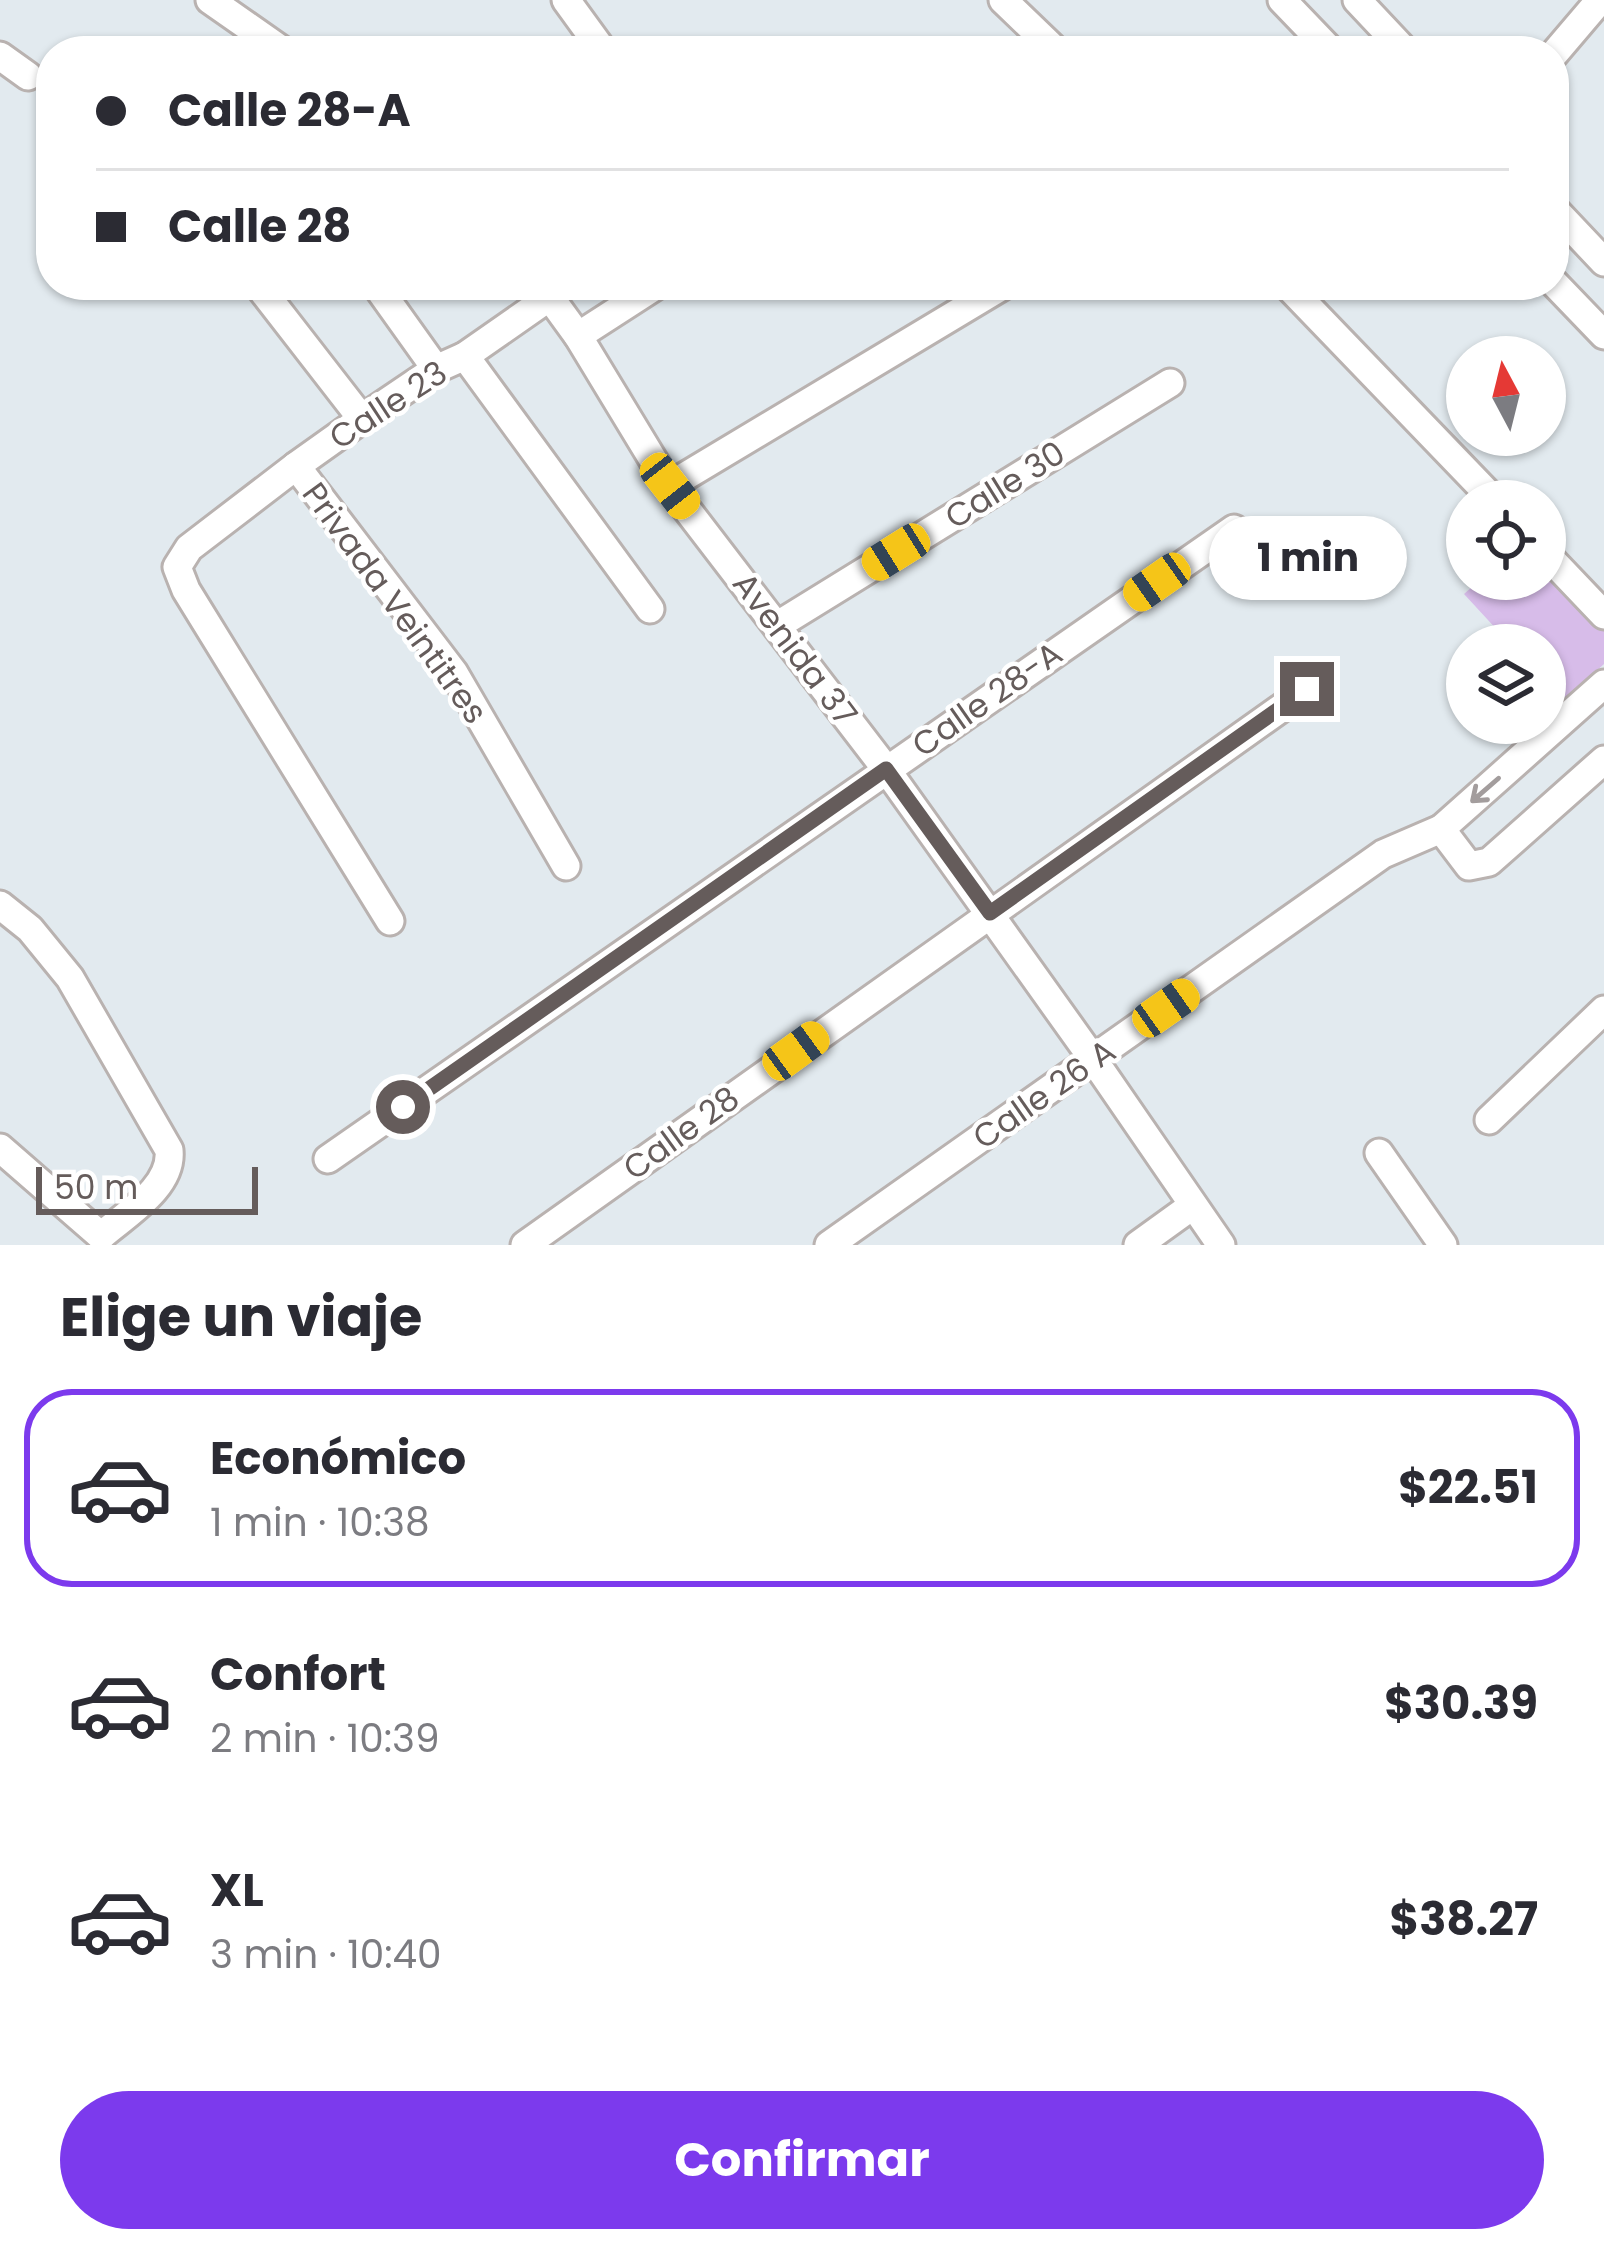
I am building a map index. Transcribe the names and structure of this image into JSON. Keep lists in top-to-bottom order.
{
  "streets": {
    "street": [
      "Calle 23",
      "Calle 30",
      "Privada Veintitres",
      "Avenida 37",
      "Calle 28-A",
      "Calle 26 A",
      "Calle 28"
    ]
  },
  "crossings": [
    ["Calle 23", "Privada Veintitres"],
    ["Calle 30", "Avenida 37"],
    ["Avenida 37", "Calle 28-A"],
    ["Avenida 37", "Calle 26 A"],
    ["Avenida 37", "Calle 28"]
  ],
  "scale_bar": "50 m",
  "north": "top",
  "page": {
    "banner": ["Calle 28-A", "Calle 28"],
    "bubble": "1 min",
    "scale": "50 m",
    "heading": "Elige un viaje",
    "list": [
      {
        "name": "Económico",
        "note": "1 min · 10:38",
        "value": "$22.51"
      },
      {
        "name": "Confort",
        "note": "2 min · 10:39",
        "value": "$30.39"
      },
      {
        "name": "XL",
        "note": "3 min · 10:40",
        "value": "$38.27"
      }
    ],
    "buttons": "Confirmar"
  }
}
